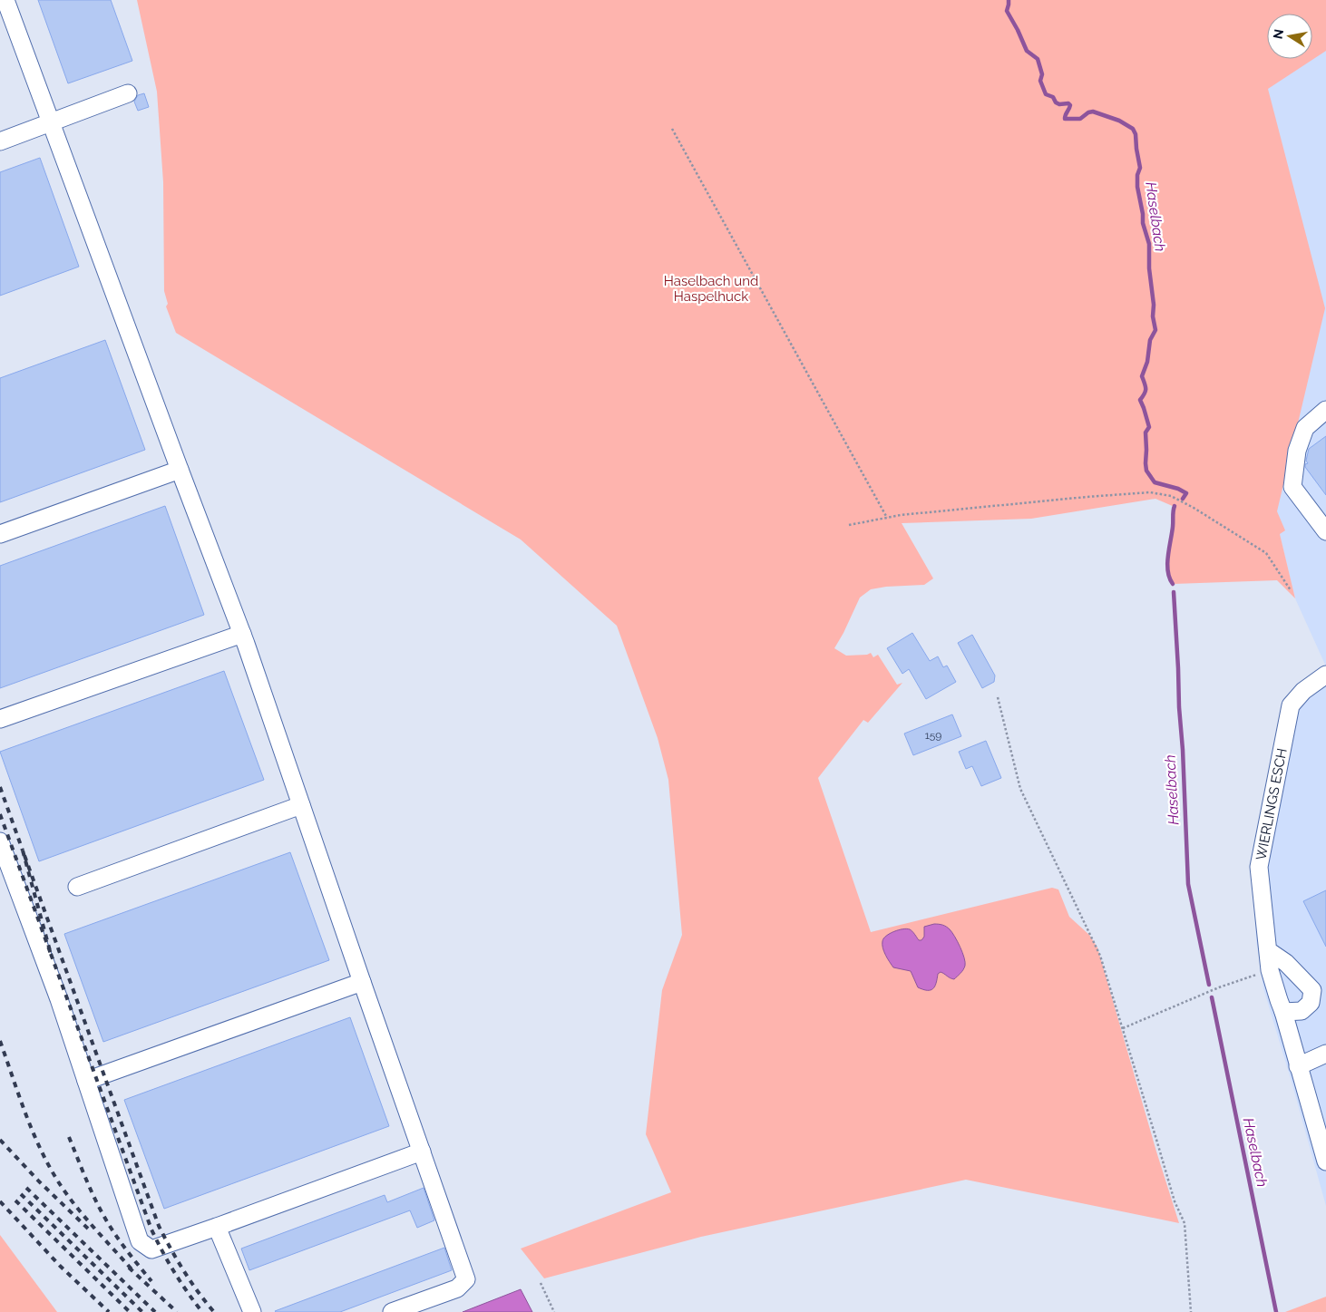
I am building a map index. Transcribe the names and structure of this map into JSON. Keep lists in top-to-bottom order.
{
  "streets": {
    "street": ["WIERLINGS ESCH"]
  },
  "water": ["Haselbach"],
  "parks": ["Haselbach und Haspelhuck"],
  "house_numbers": ["159"],
  "north": "left"
}
